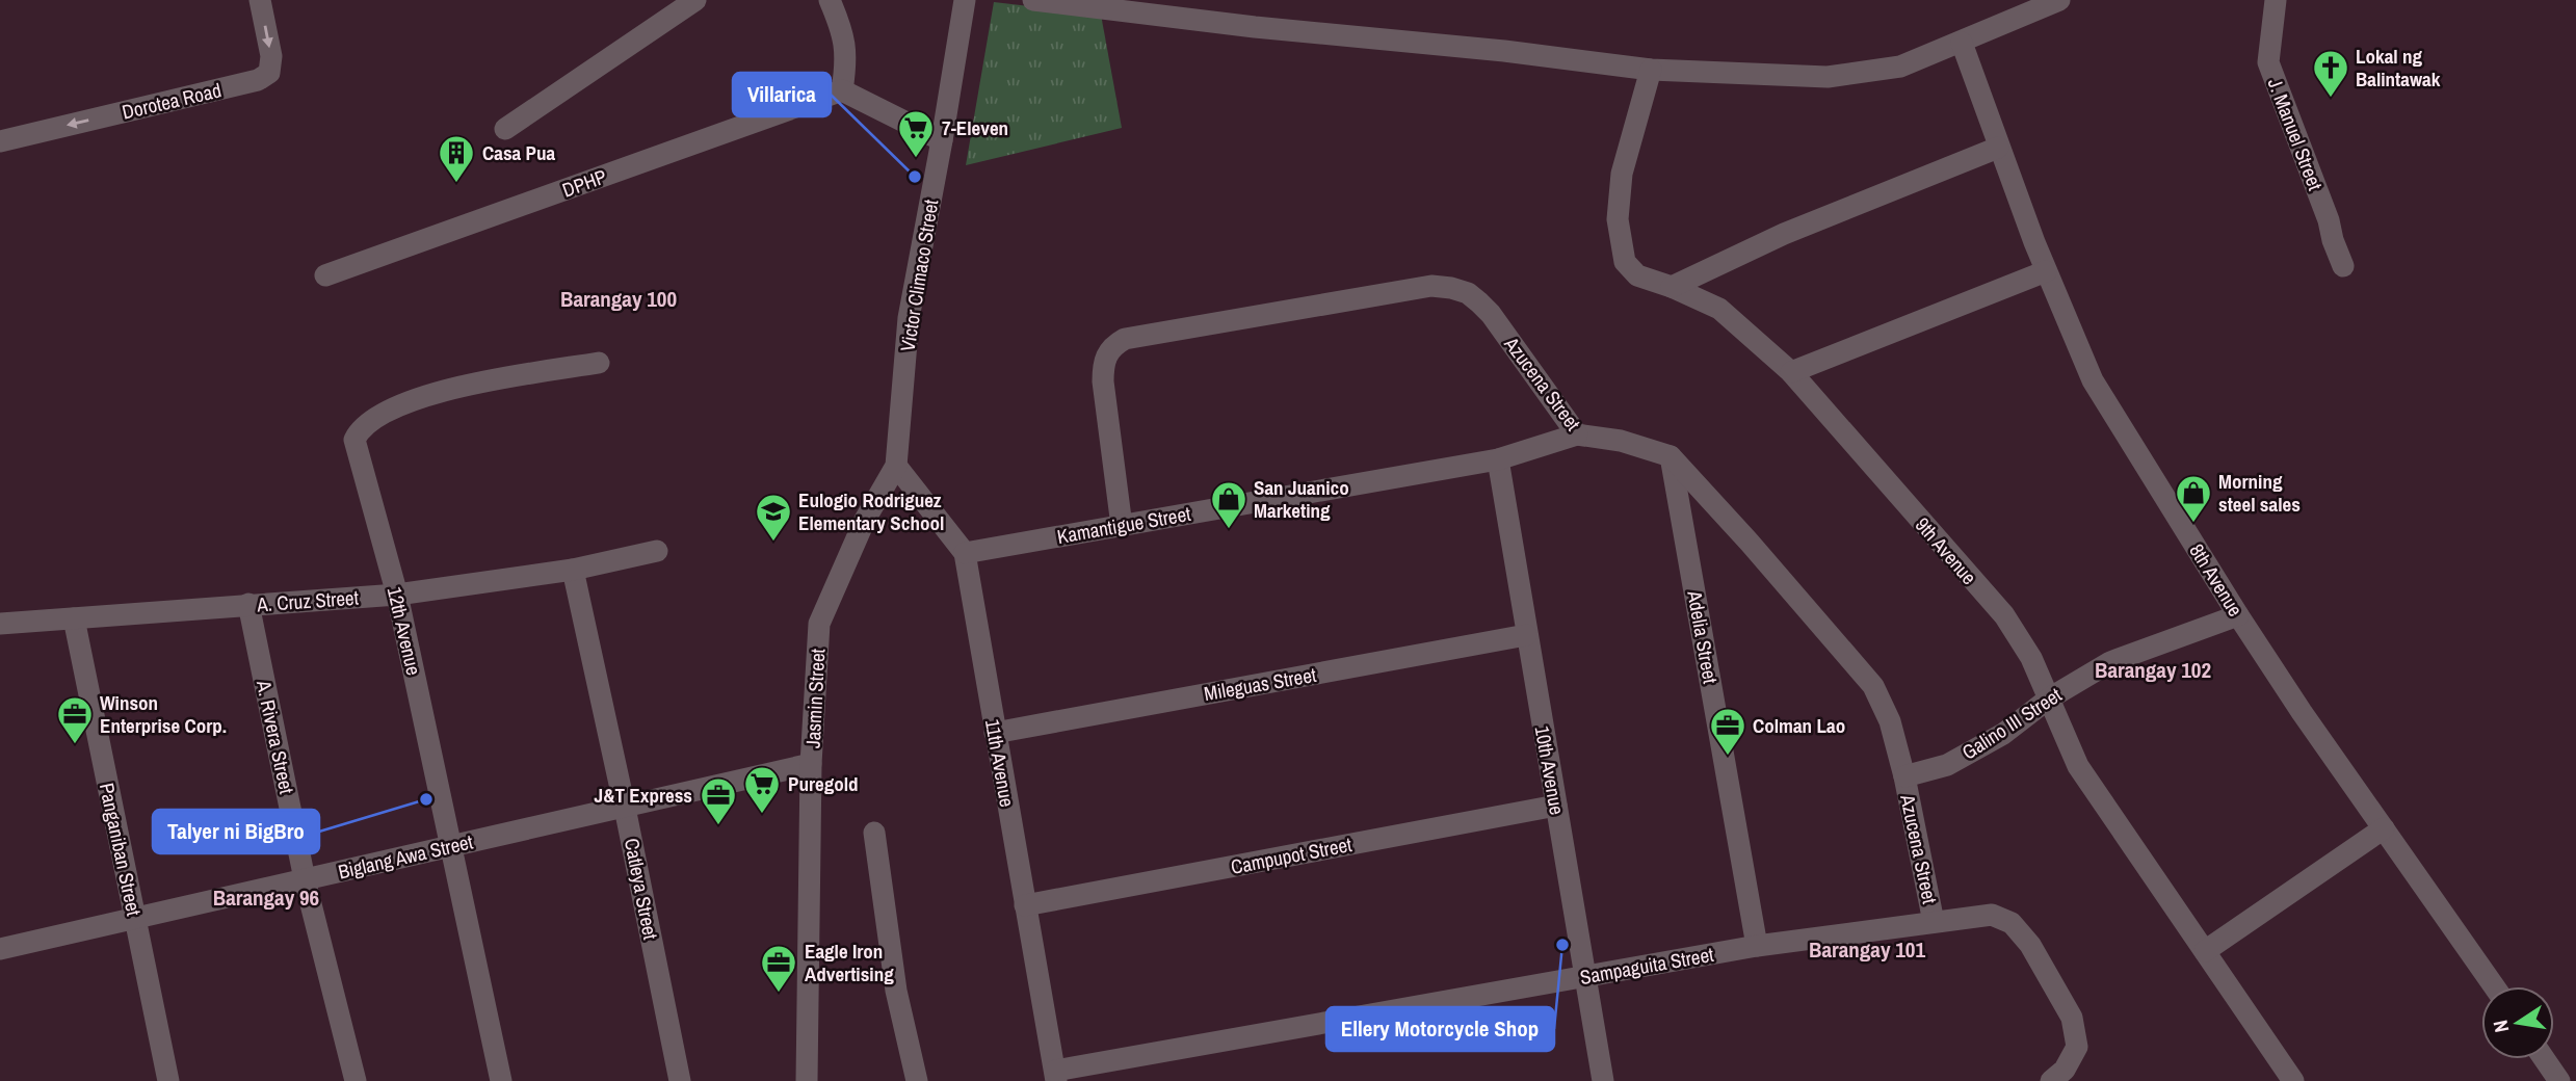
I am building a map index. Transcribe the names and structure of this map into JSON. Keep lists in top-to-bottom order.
{
  "streets": {
    "street": [
      "Dorotea Road",
      "J. Manuel Street",
      "DPHP",
      "Victor Climaco Street",
      "Azucena Street",
      "Kamantigue Street",
      "9th Avenue",
      "8th Avenue",
      "A. Cruz Street",
      "12th Avenue",
      "Adelia Street",
      "Mileguas Street",
      "Jasmin Street",
      "Galino III Street",
      "A. Rivera Street",
      "11th Avenue",
      "10th Avenue",
      "Panganiban Street",
      "Campupot Street",
      "Biglang Awa Street",
      "Catleya Street",
      "Sampaguita Street"
    ]
  },
  "crossings": [
    ["Victor Climaco Street", "Jasmin Street"],
    ["Victor Climaco Street", "11th Avenue"],
    ["Azucena Street", "Kamantigue Street"],
    ["Azucena Street", "Adelia Street"],
    ["Azucena Street", "Galino III Street"],
    ["Azucena Street", "Sampaguita Street"],
    ["Kamantigue Street", "11th Avenue"],
    ["Kamantigue Street", "10th Avenue"],
    ["9th Avenue", "Galino III Street"],
    ["8th Avenue", "Galino III Street"],
    ["A. Cruz Street", "12th Avenue"],
    ["A. Cruz Street", "A. Rivera Street"],
    ["A. Cruz Street", "Panganiban Street"],
    ["A. Cruz Street", "Catleya Street"],
    ["12th Avenue", "Biglang Awa Street"],
    ["Adelia Street", "Sampaguita Street"],
    ["Mileguas Street", "11th Avenue"],
    ["Mileguas Street", "10th Avenue"],
    ["Jasmin Street", "11th Avenue"],
    ["Jasmin Street", "Biglang Awa Street"],
    ["A. Rivera Street", "Biglang Awa Street"],
    ["11th Avenue", "Campupot Street"],
    ["11th Avenue", "Sampaguita Street"],
    ["10th Avenue", "Campupot Street"],
    ["10th Avenue", "Sampaguita Street"],
    ["Panganiban Street", "Biglang Awa Street"],
    ["Biglang Awa Street", "Catleya Street"]
  ],
  "one_way": ["Dorotea Road"],
  "districts": [
    "Barangay 100",
    "Barangay 102",
    "Barangay 96",
    "Barangay 101"
  ],
  "places": {
    "church": ["Lokal ng Balintawak"],
    "supermarket": ["7-Eleven", "Puregold"],
    "other": ["Villarica", "Talyer ni BigBro", "Ellery Motorcycle Shop"],
    "building": ["Casa Pua"],
    "shop": ["Morning steel sales", "San Juanico Marketing"],
    "school or university": ["Eulogio Rodriguez Elementary School"],
    "office": [
      "Winson Enterprise Corp.",
      "Colman Lao",
      "J&T Express",
      "Eagle Iron Advertising"
    ]
  },
  "north": "left"
}
